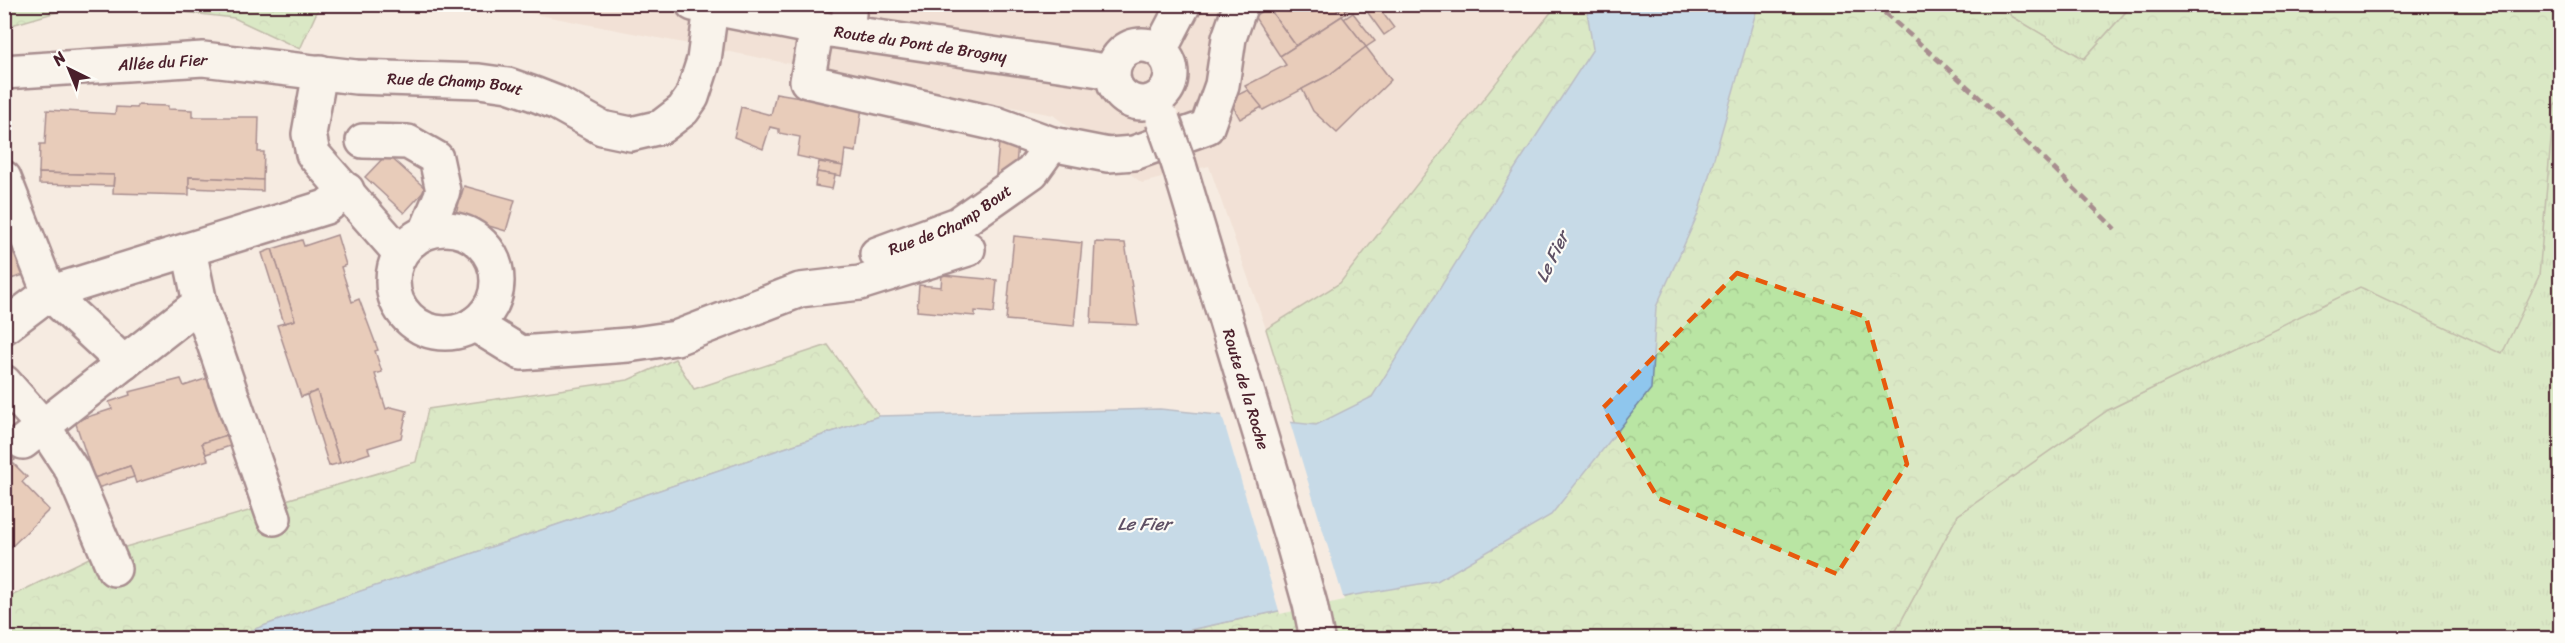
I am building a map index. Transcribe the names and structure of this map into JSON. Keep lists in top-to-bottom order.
{
  "streets": {
    "street": [
      "Route du Pont de Brogny",
      "Allée du Fier",
      "Rue de Champ Bout",
      "Route de la Roche"
    ]
  },
  "crossings": [
    ["Route du Pont de Brogny", "Rue de Champ Bout"],
    ["Route du Pont de Brogny", "Route de la Roche"],
    ["Allée du Fier", "Rue de Champ Bout"]
  ],
  "water": ["Le Fier"],
  "north": "top left"
}
